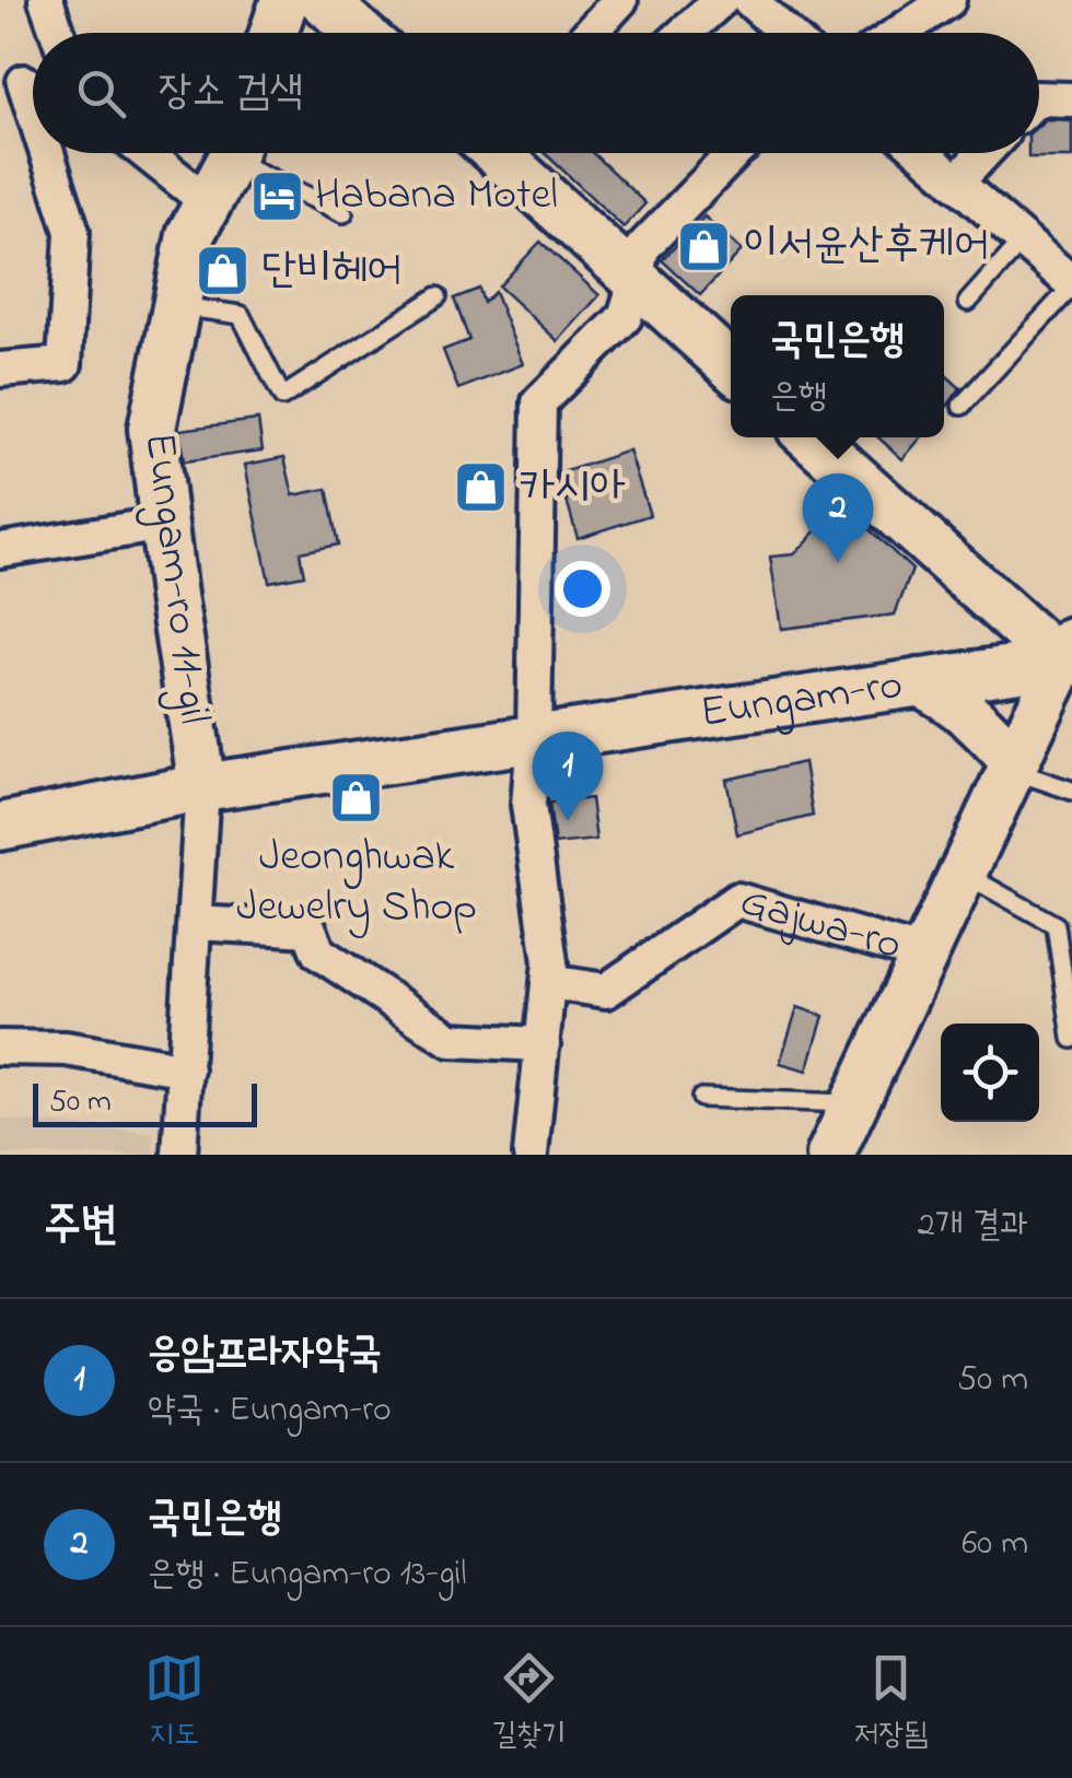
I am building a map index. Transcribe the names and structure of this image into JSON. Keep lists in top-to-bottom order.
{
  "streets": {
    "main road": ["Eungam-ro 11-gil", "Eungam-ro", "Gajwa-ro"]
  },
  "crossings": [
    ["Eungam-ro 11-gil", "Eungam-ro"],
    ["Eungam-ro", "Gajwa-ro"]
  ],
  "places": {
    "hotel": ["Habana Motel"],
    "shop": [
      "이서윤산후케어",
      "단비헤어",
      "카시아",
      "Jeonghwak Jewelry Shop"
    ]
  },
  "scale_bar": "50 m",
  "page": {
    "search": "장소 검색",
    "popup": ["국민은행", "은행"],
    "pins": ["2", "1"],
    "scale": "50 m",
    "heading": ["주변", "2개 결과"],
    "list": [
      {
        "mark": "1",
        "name": "응암프라자약국",
        "note": "약국 · Eungam-ro",
        "value": "50 m"
      },
      {
        "mark": "2",
        "name": "국민은행",
        "note": "은행 · Eungam-ro 13-gil",
        "value": "60 m"
      }
    ],
    "nav": ["지도", "길찾기", "저장됨"]
  }
}
